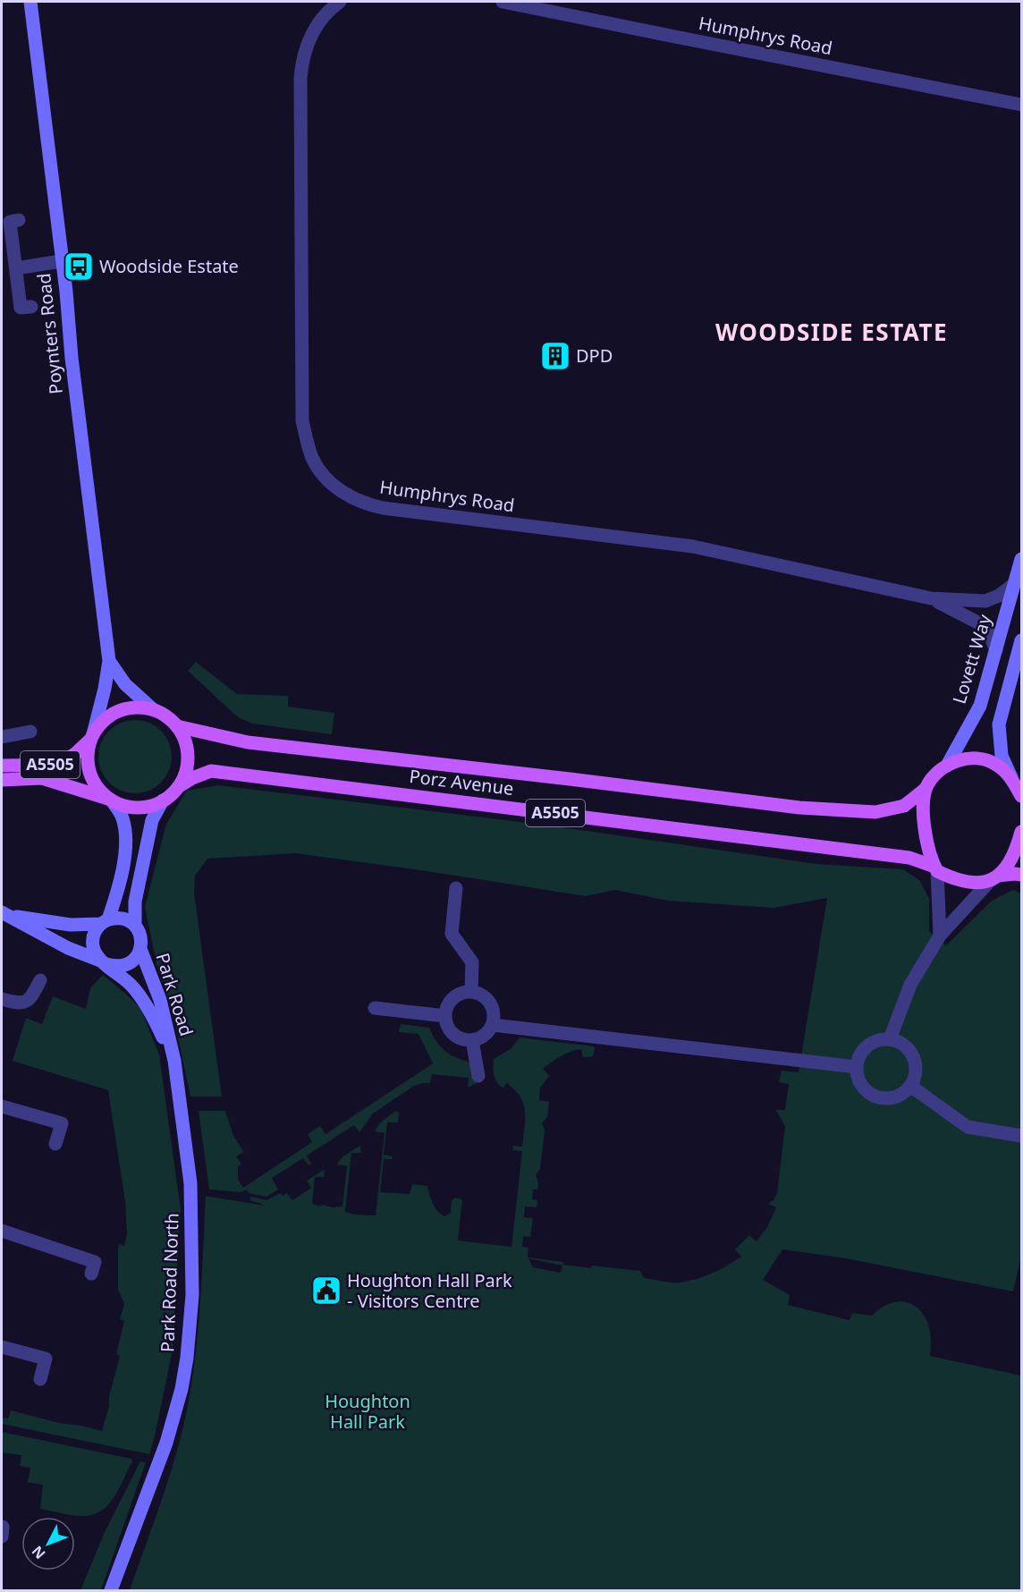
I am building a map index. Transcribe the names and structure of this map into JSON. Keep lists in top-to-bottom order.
{
  "streets": {
    "main road": ["A5505", "Porz Avenue"],
    "street": [
      "Humphrys Road",
      "Poynters Road",
      "Lovett Way",
      "Park Road",
      "Park Road North"
    ]
  },
  "crossings": [
    ["Humphrys Road", "Lovett Way"],
    ["Poynters Road", "A5505"],
    ["Poynters Road", "Porz Avenue"],
    ["Lovett Way", "A5505"],
    ["A5505", "Porz Avenue"],
    ["Park Road", "Park Road North"]
  ],
  "districts": ["WOODSIDE ESTATE"],
  "parks": ["Houghton Hall Park"],
  "places": {
    "bus stop": ["Woodside Estate"],
    "building": ["DPD"],
    "public building": ["Houghton Hall Park - Visitors Centre"]
  },
  "north": "bottom left"
}
